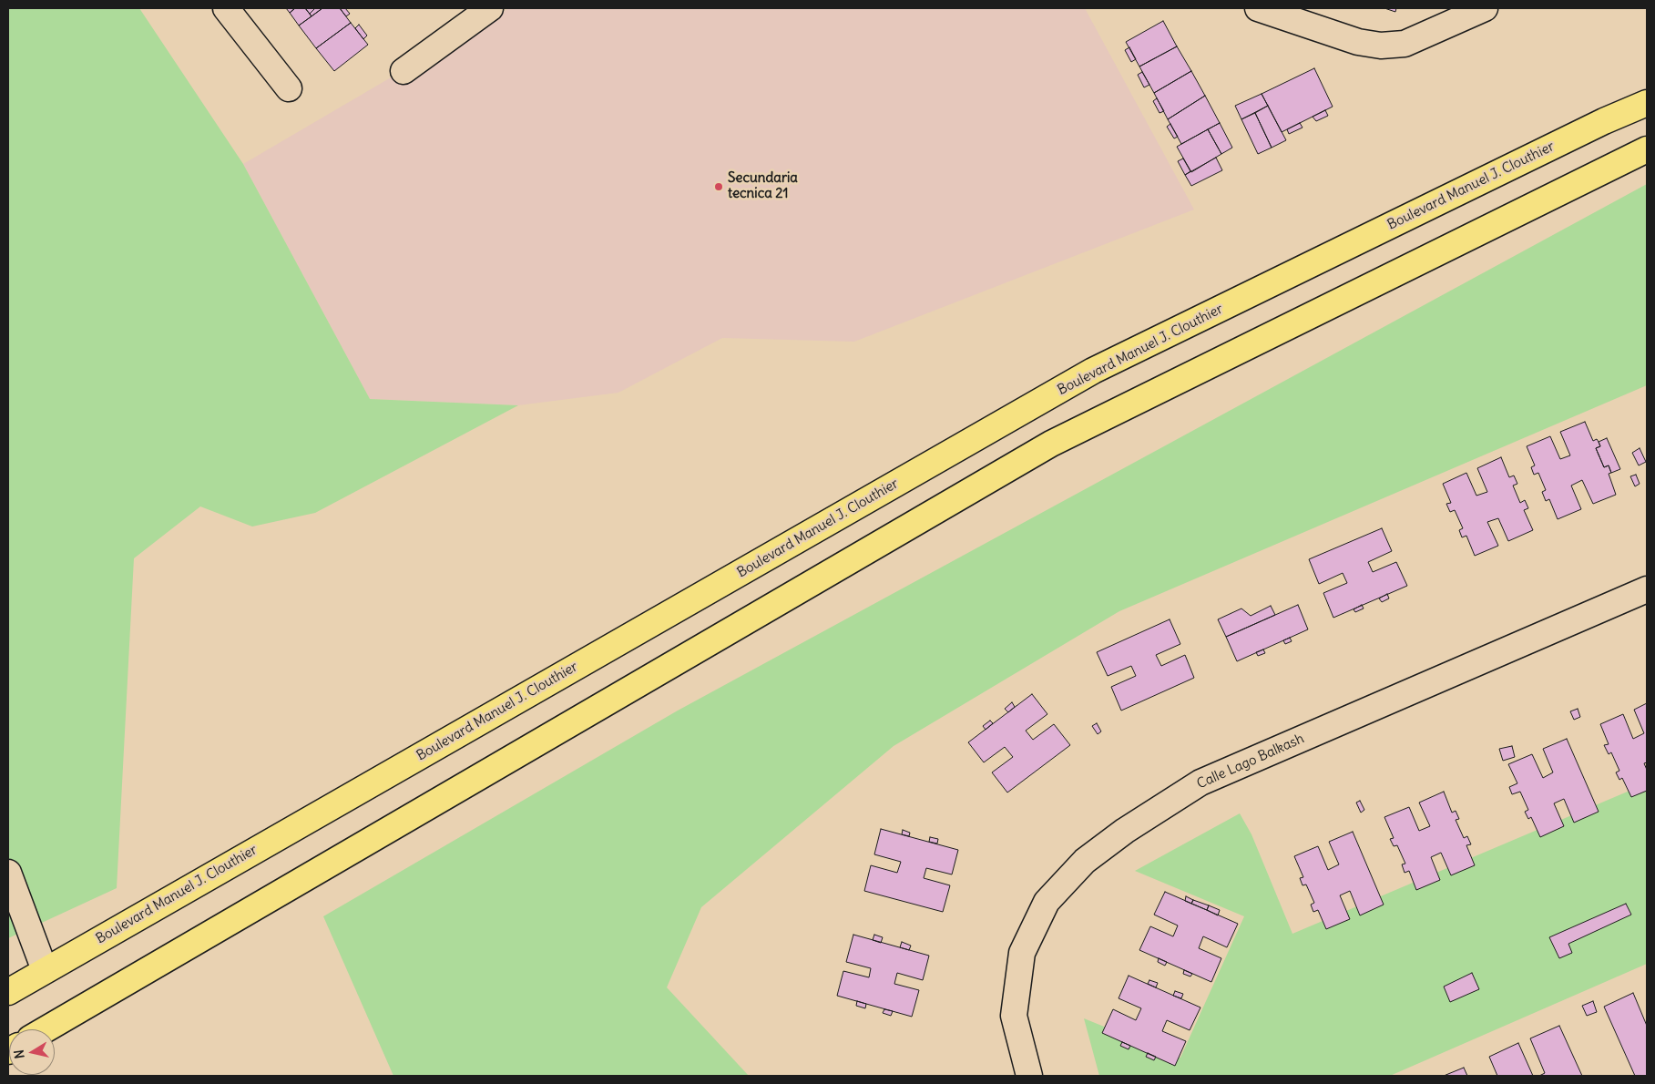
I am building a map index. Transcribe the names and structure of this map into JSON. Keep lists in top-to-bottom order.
{
  "streets": {
    "main road": ["Boulevard Manuel J. Clouthier"],
    "street": ["Calle Lago Balkash"]
  },
  "places": ["Secundaria tecnica 21"],
  "north": "left"
}
